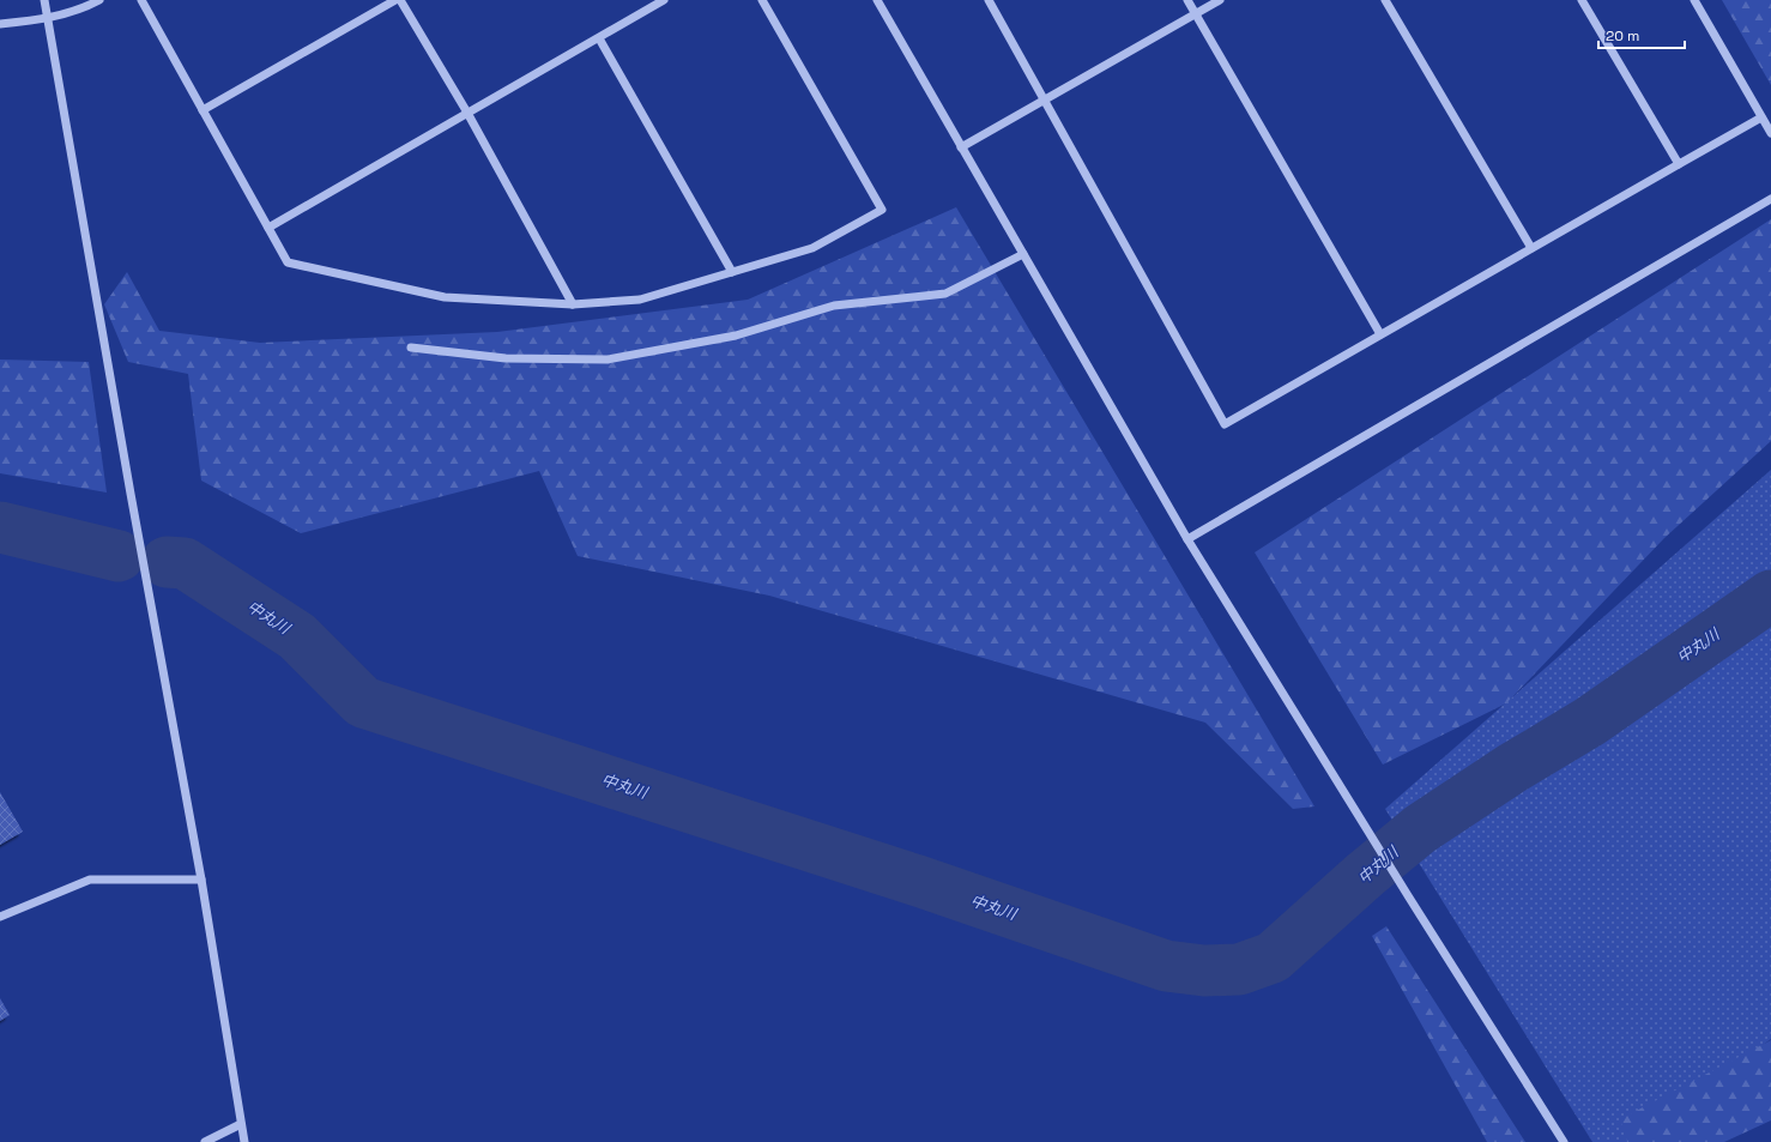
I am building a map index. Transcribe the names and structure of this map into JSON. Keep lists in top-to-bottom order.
{
  "water": ["中丸川"],
  "scale_bar": "20 m"
}
